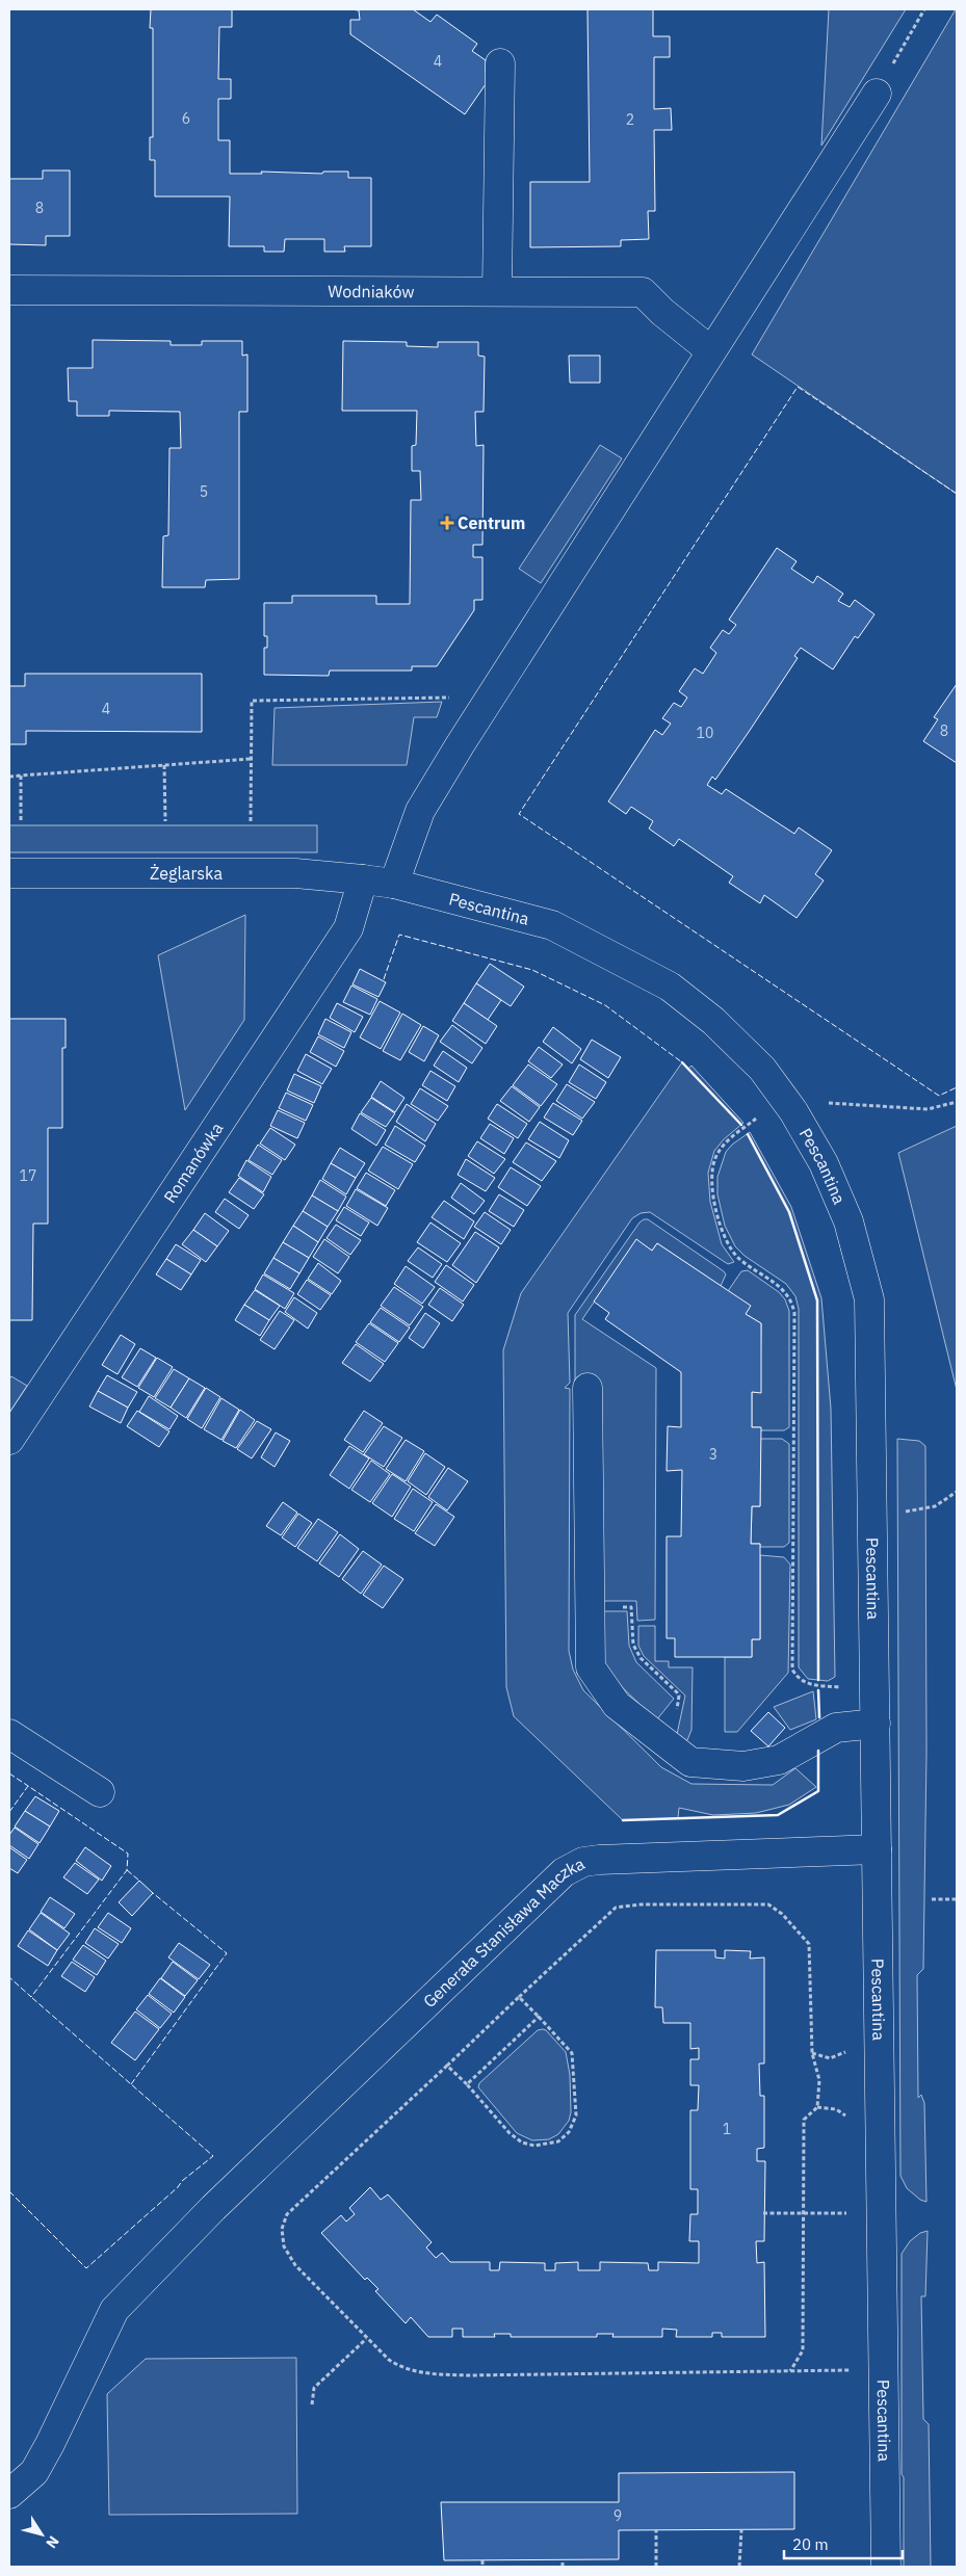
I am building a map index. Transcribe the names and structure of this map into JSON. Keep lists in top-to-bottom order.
{
  "streets": {
    "street": [
      "Wodniaków",
      "Żeglarska",
      "Pescantina",
      "Romanówka",
      "Generała Stanisława Maczka"
    ]
  },
  "crossings": [
    ["Żeglarska", "Pescantina"],
    ["Żeglarska", "Romanówka"],
    ["Pescantina", "Romanówka"],
    ["Pescantina", "Generała Stanisława Maczka"]
  ],
  "places": {
    "health": ["Centrum"]
  },
  "house_numbers": [
    "4",
    "6",
    "2",
    "8",
    "5",
    "4",
    "8",
    "10",
    "17",
    "3",
    "1",
    "9"
  ],
  "scale_bar": "20 m",
  "north": "bottom right"
}
